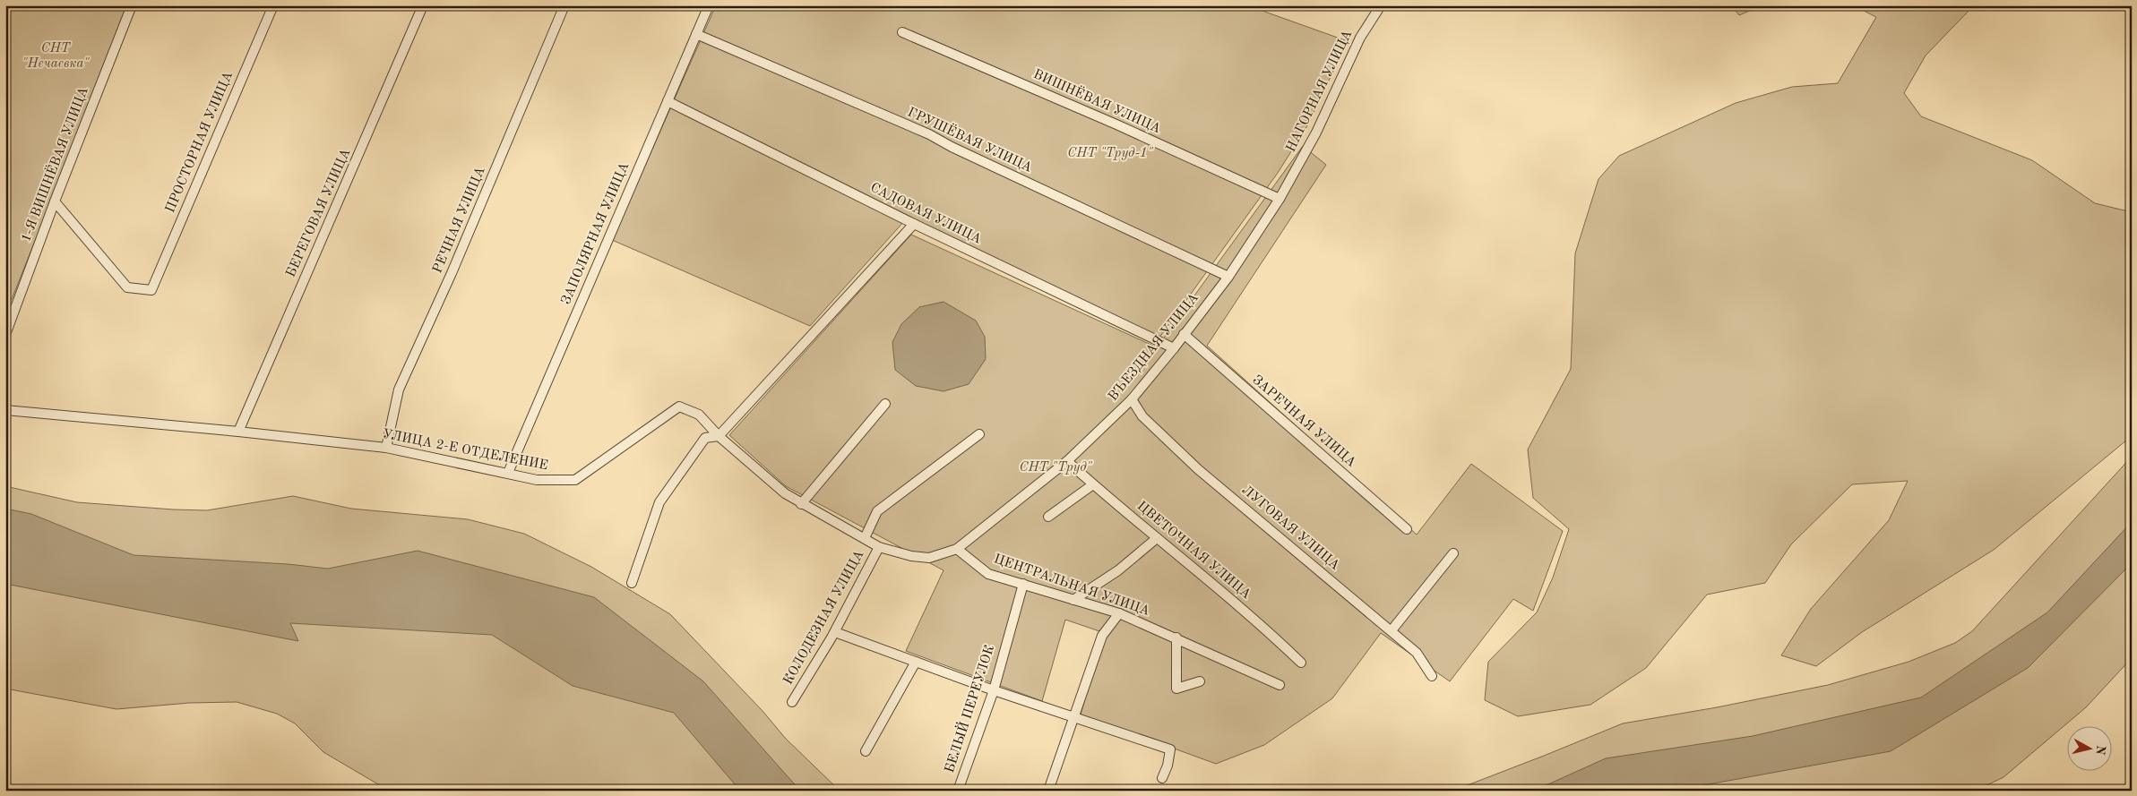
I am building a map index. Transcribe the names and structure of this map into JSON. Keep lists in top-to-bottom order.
{
  "streets": {
    "street": [
      "НАГОРНАЯ УЛИЦА",
      "ВИШНЁВАЯ УЛИЦА",
      "ГРУШЁВАЯ УЛИЦА",
      "ПРОСТОРНАЯ УЛИЦА",
      "1-Я ВИШНЁВАЯ УЛИЦА",
      "БЕРЕГОВАЯ УЛИЦА",
      "САДОВАЯ УЛИЦА",
      "РЕЧНАЯ УЛИЦА",
      "ЗАПОЛЯРНАЯ УЛИЦА",
      "ВЪЕЗДНАЯ УЛИЦА",
      "ЗАРЕЧНАЯ УЛИЦА",
      "УЛИЦА 2-Е ОТДЕЛЕНИЕ",
      "ЛУГОВАЯ УЛИЦА",
      "ЦВЕТОЧНАЯ УЛИЦА",
      "ЦЕНТРАЛЬНАЯ УЛИЦА",
      "КОЛОДЕЗНАЯ УЛИЦА",
      "БЕЛЫЙ ПЕРЕУЛОК"
    ]
  },
  "crossings": [
    ["НАГОРНАЯ УЛИЦА", "ВЪЕЗДНАЯ УЛИЦА"],
    ["ВИШНЁВАЯ УЛИЦА", "ВЪЕЗДНАЯ УЛИЦА"],
    ["ГРУШЁВАЯ УЛИЦА", "ЗАПОЛЯРНАЯ УЛИЦА"],
    ["ГРУШЁВАЯ УЛИЦА", "ВЪЕЗДНАЯ УЛИЦА"],
    ["ПРОСТОРНАЯ УЛИЦА", "1-Я ВИШНЁВАЯ УЛИЦА"],
    ["БЕРЕГОВАЯ УЛИЦА", "УЛИЦА 2-Е ОТДЕЛЕНИЕ"],
    ["САДОВАЯ УЛИЦА", "ЗАПОЛЯРНАЯ УЛИЦА"],
    ["САДОВАЯ УЛИЦА", "ВЪЕЗДНАЯ УЛИЦА"],
    ["РЕЧНАЯ УЛИЦА", "УЛИЦА 2-Е ОТДЕЛЕНИЕ"],
    ["ЗАПОЛЯРНАЯ УЛИЦА", "УЛИЦА 2-Е ОТДЕЛЕНИЕ"],
    ["ВЪЕЗДНАЯ УЛИЦА", "ЗАРЕЧНАЯ УЛИЦА"],
    ["ВЪЕЗДНАЯ УЛИЦА", "УЛИЦА 2-Е ОТДЕЛЕНИЕ"],
    ["ВЪЕЗДНАЯ УЛИЦА", "ЛУГОВАЯ УЛИЦА"],
    ["ВЪЕЗДНАЯ УЛИЦА", "ЦВЕТОЧНАЯ УЛИЦА"],
    ["ВЪЕЗДНАЯ УЛИЦА", "ЦЕНТРАЛЬНАЯ УЛИЦА"],
    ["ВЪЕЗДНАЯ УЛИЦА", "КОЛОДЕЗНАЯ УЛИЦА"],
    ["УЛИЦА 2-Е ОТДЕЛЕНИЕ", "КОЛОДЕЗНАЯ УЛИЦА"],
    ["ЦЕНТРАЛЬНАЯ УЛИЦА", "БЕЛЫЙ ПЕРЕУЛОК"]
  ],
  "parks": ["СНТ \"Нечаевка\"", "СНТ \"Труд-1\"", "СНТ \"Труд\""],
  "north": "right"
}
